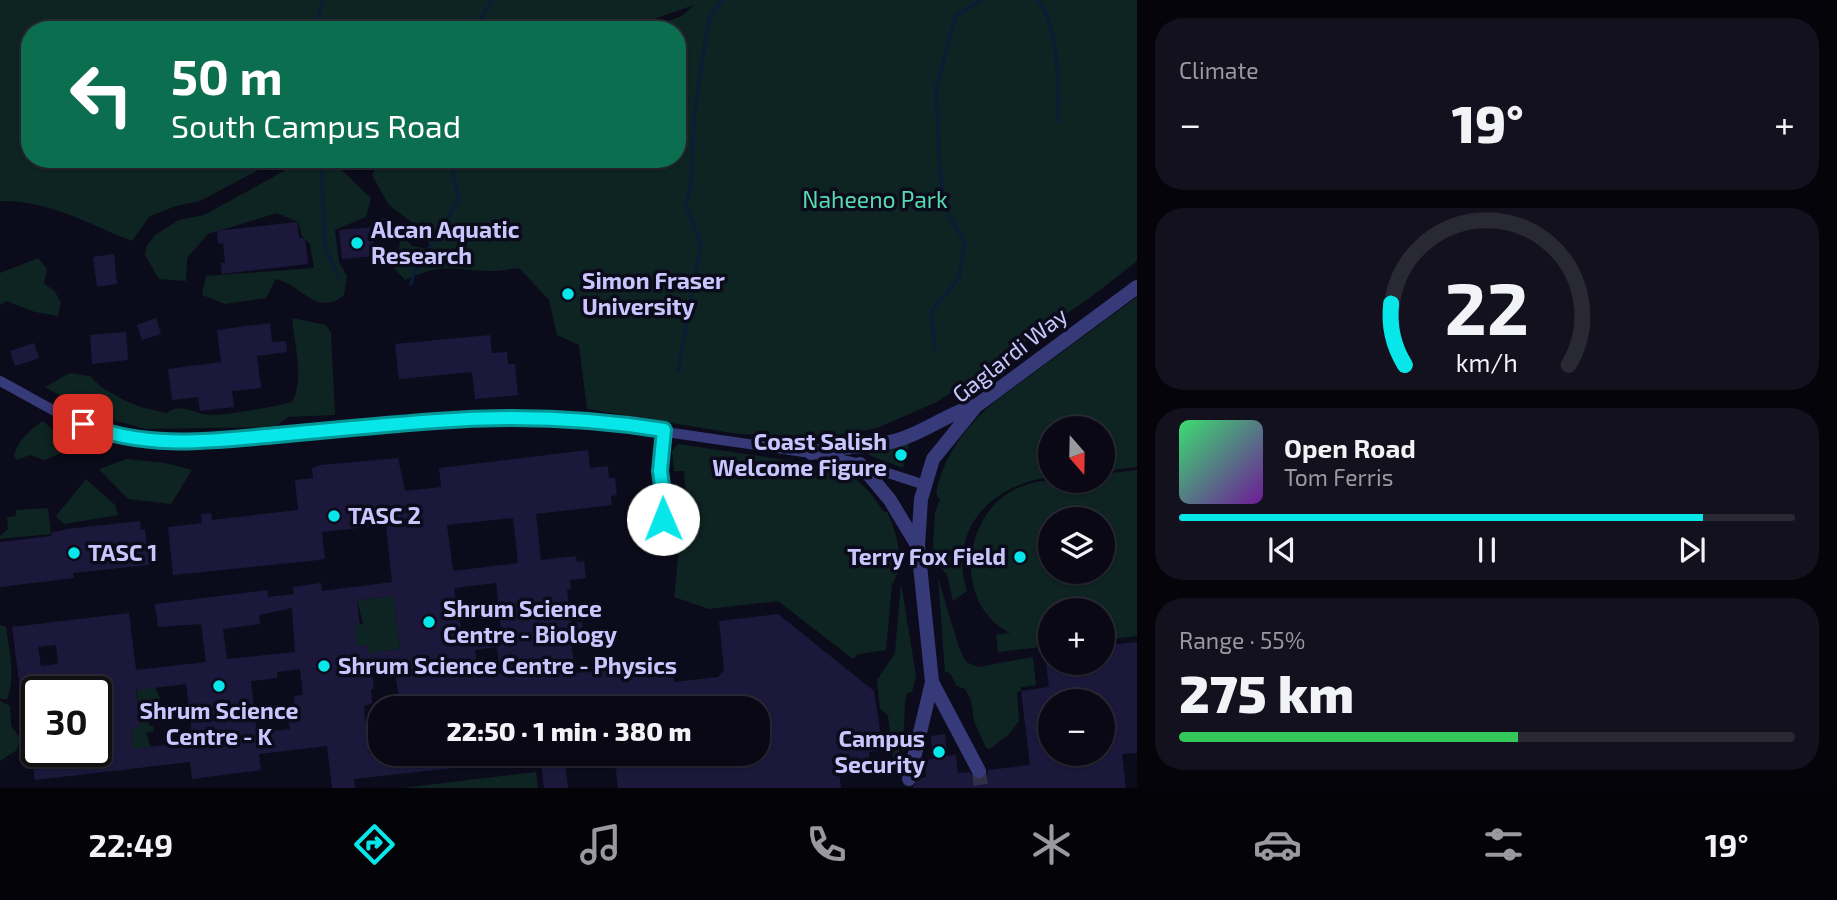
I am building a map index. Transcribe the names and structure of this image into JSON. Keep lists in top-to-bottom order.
{
  "streets": {
    "street": ["Gaglardi Way"]
  },
  "parks": ["Naheeno Park"],
  "places": [
    "Alcan Aquatic Research",
    "Simon Fraser University",
    "Coast Salish Welcome Figure",
    "TASC 2",
    "TASC 1",
    "Terry Fox Field",
    "Shrum Science Centre - Biology",
    "Shrum Science Centre - Physics",
    "Shrum Science Centre - K",
    "Campus Security"
  ],
  "north": "bottom",
  "page": {
    "tile": [
      "Climate",
      ["Range · 55%", "275 km"]
    ],
    "turn": ["50 m", "South Campus Road"],
    "heat": ["−", "19°", "+"],
    "map_buttons": ["+", "−"],
    "song": ["Open Road", "Tom Ferris"],
    "limit": "30",
    "trip": "22:50 · 1 min · 380 m",
    "tabs": ["22:49", "19°"],
    "gauge": ["22", "km/h"]
  }
}
